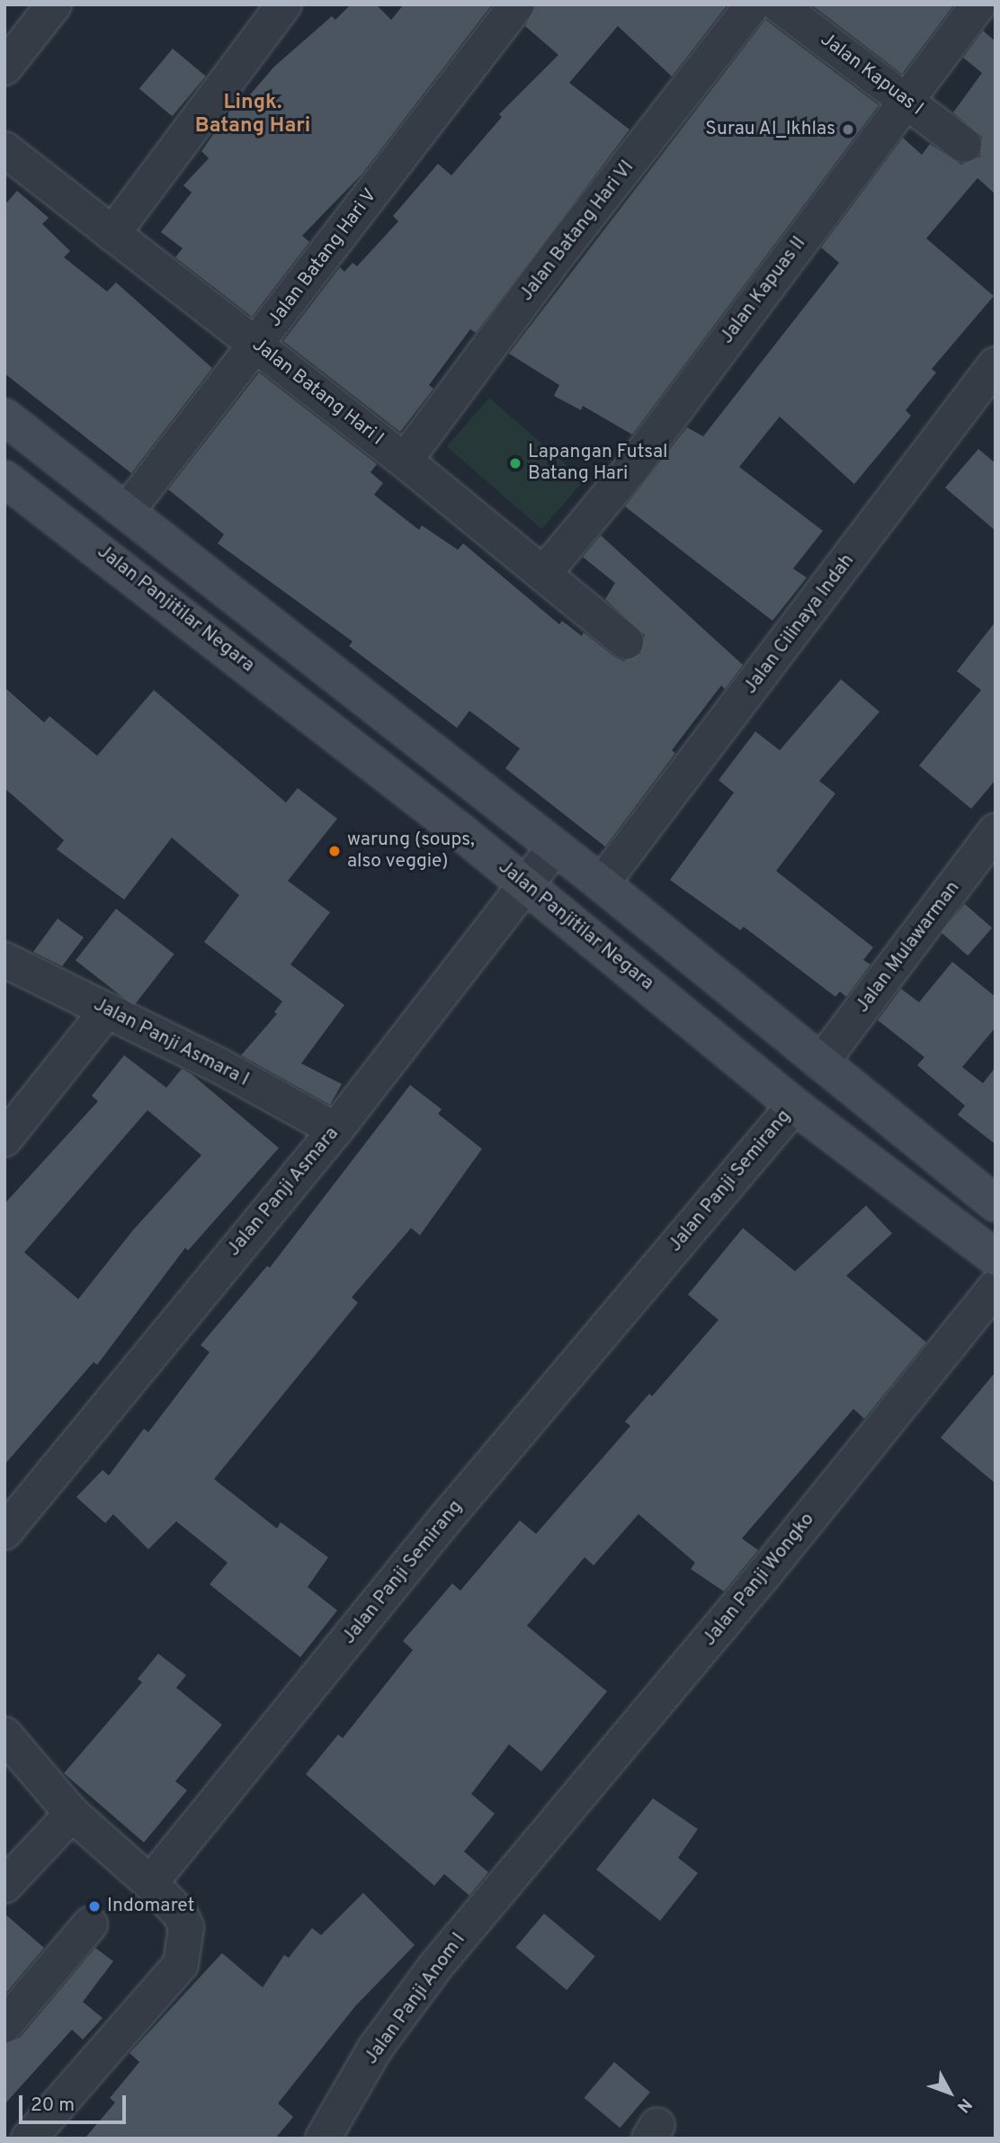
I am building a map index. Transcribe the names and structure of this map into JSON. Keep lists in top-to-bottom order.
{
  "streets": {
    "main road": ["Jalan Panjitilar Negara"],
    "street": [
      "Jalan Kapuas I",
      "Jalan Batang Hari VI",
      "Jalan Batang Hari V",
      "Jalan Kapuas II",
      "Jalan Batang Hari I",
      "Jalan Cilinaya Indah",
      "Jalan Mulawarman",
      "Jalan Panji Asmara I",
      "Jalan Panji Semirang",
      "Jalan Panji Asmara",
      "Jalan Panji Wongko",
      "Jalan Panji Anom I"
    ]
  },
  "crossings": [
    ["Jalan Kapuas I", "Jalan Kapuas II"],
    ["Jalan Batang Hari VI", "Jalan Batang Hari I"],
    ["Jalan Batang Hari V", "Jalan Batang Hari I"],
    ["Jalan Kapuas II", "Jalan Batang Hari I"],
    ["Jalan Panjitilar Negara", "Jalan Panji Semirang"],
    ["Jalan Panjitilar Negara", "Jalan Panji Asmara"],
    ["Jalan Panji Asmara I", "Jalan Panji Asmara"],
    ["Jalan Panji Wongko", "Jalan Panji Anom I"]
  ],
  "districts": ["Lingk. Batang Hari"],
  "places": [
    "Surau Al_Ikhlas",
    "Lapangan Futsal Batang Hari",
    "warung (soups, also veggie)",
    "Indomaret"
  ],
  "scale_bar": "20 m",
  "north": "bottom right"
}
